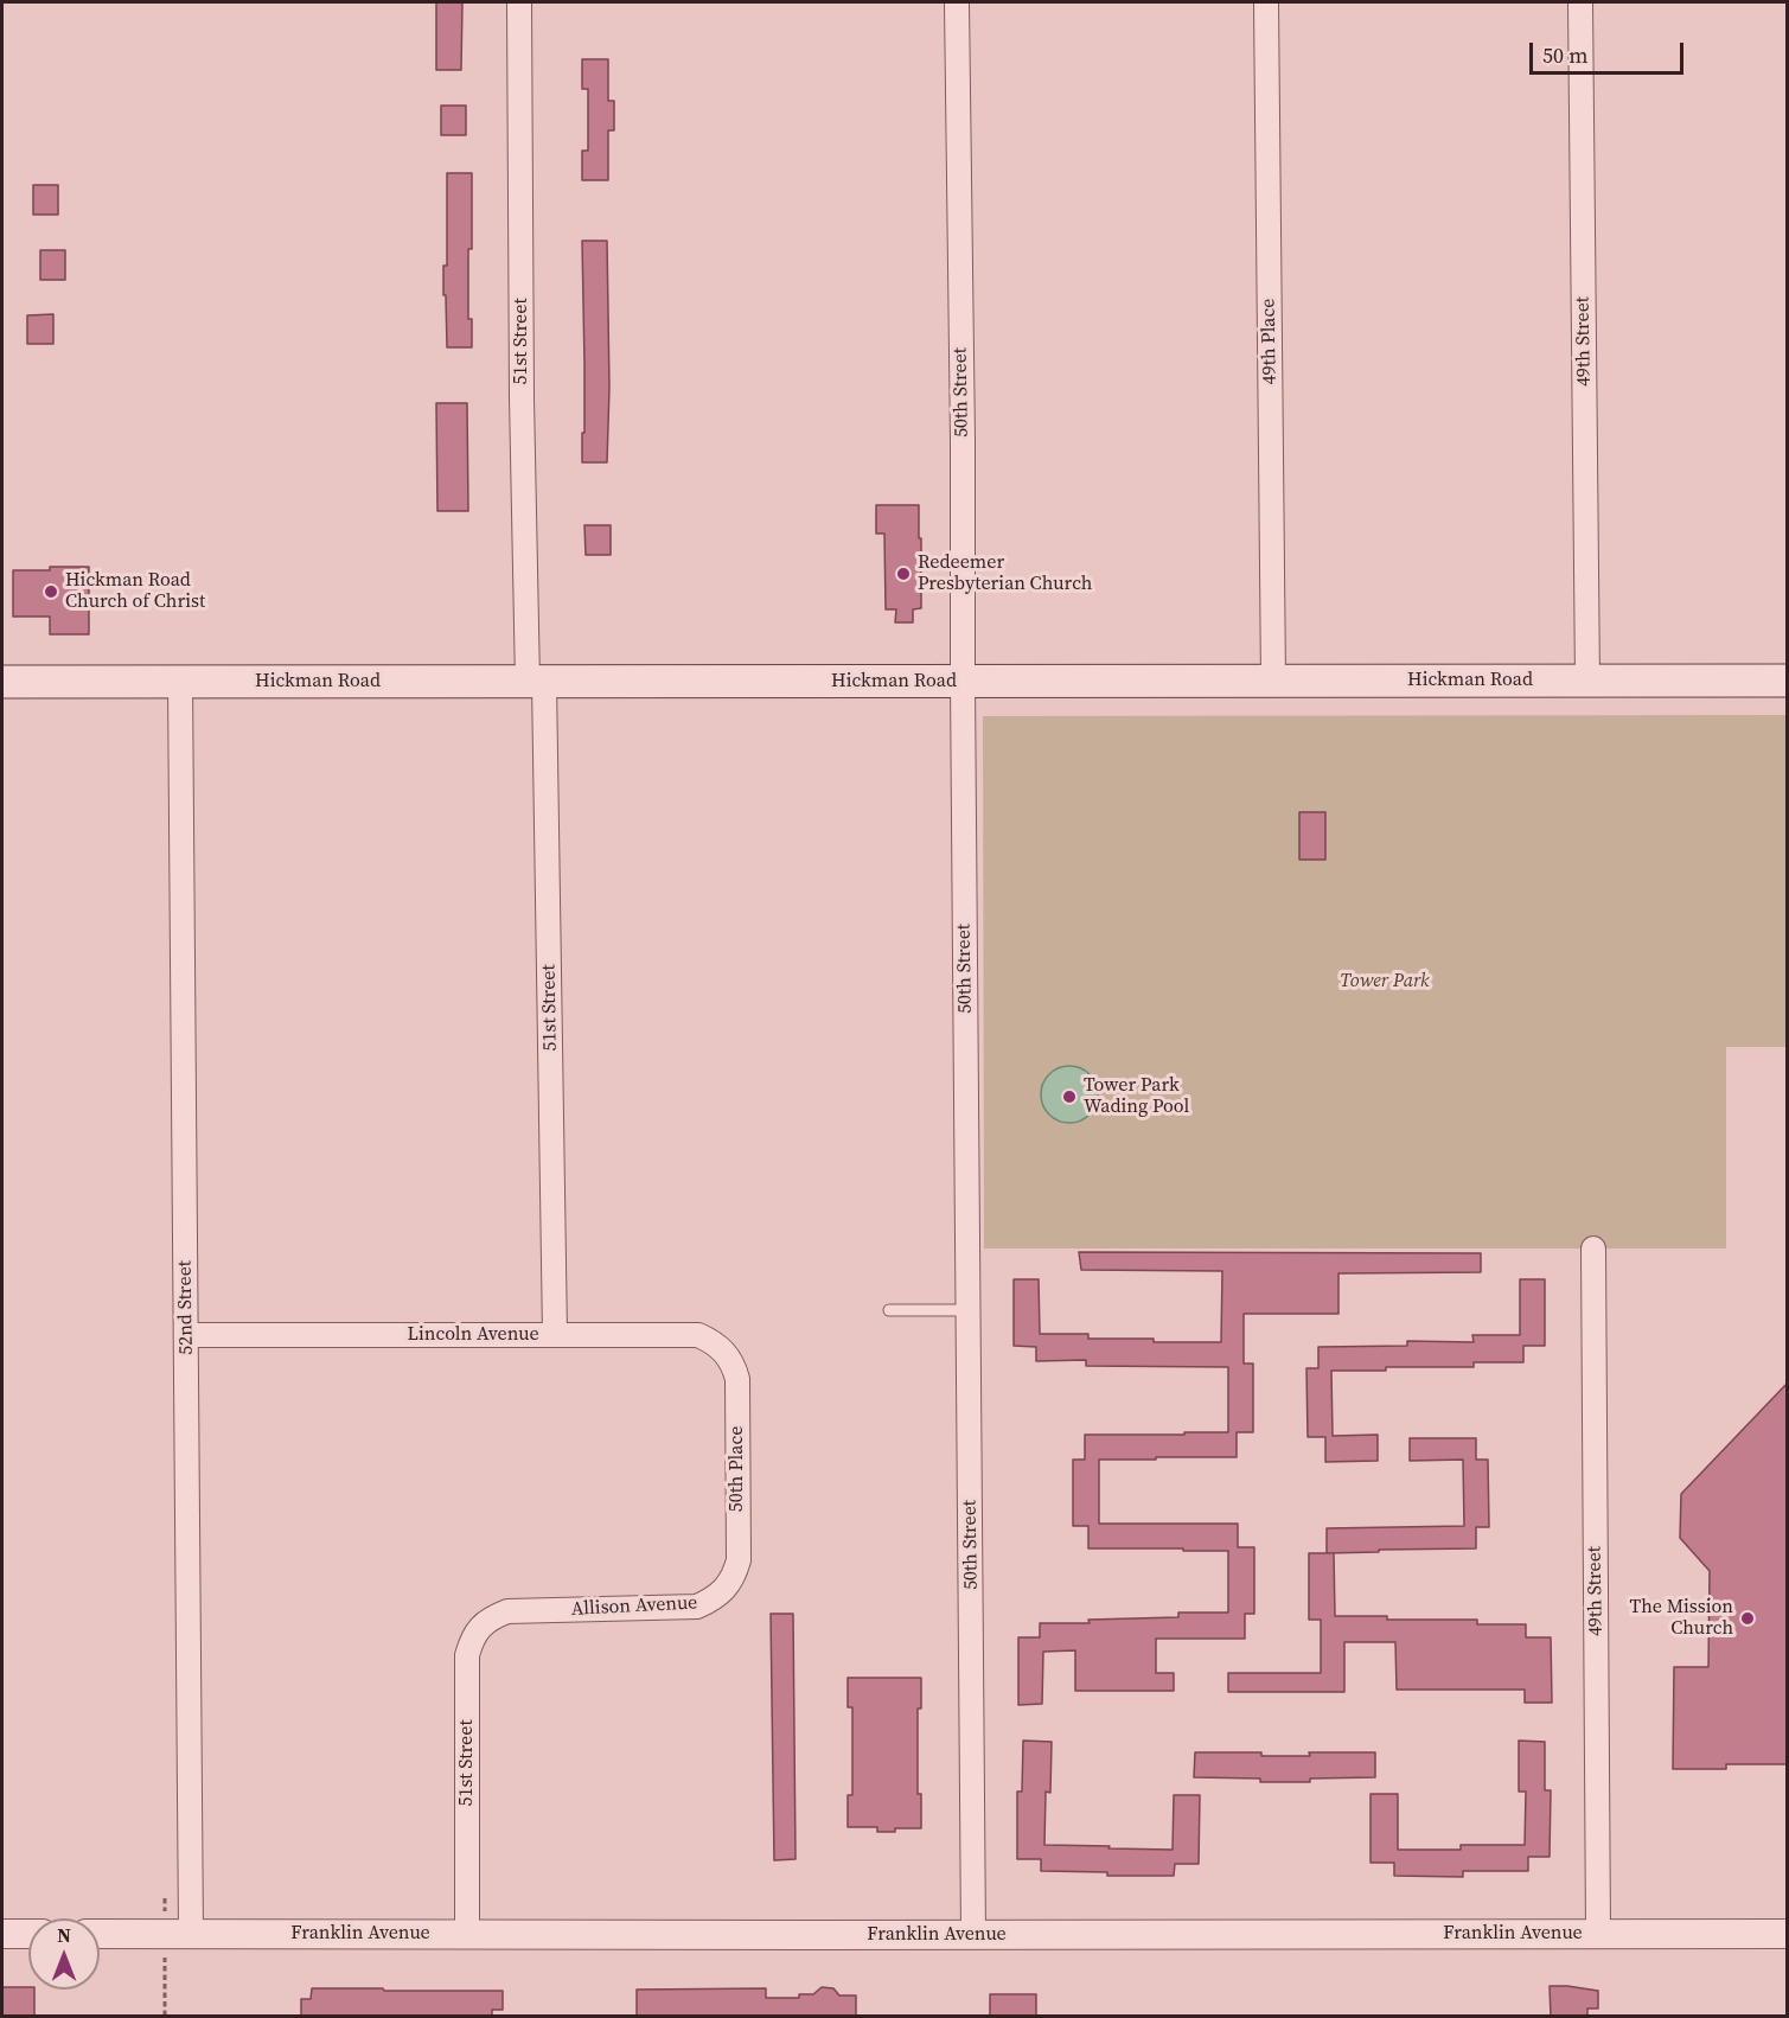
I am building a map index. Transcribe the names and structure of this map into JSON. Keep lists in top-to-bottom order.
{
  "streets": {
    "main road": ["Hickman Road"],
    "street": [
      "51st Street",
      "49th Place",
      "49th Street",
      "50th Street",
      "52nd Street",
      "Lincoln Avenue",
      "50th Place",
      "Allison Avenue",
      "Franklin Avenue"
    ]
  },
  "crossings": [
    ["51st Street", "Hickman Road"],
    ["51st Street", "Lincoln Avenue"],
    ["51st Street", "Allison Avenue"],
    ["51st Street", "Franklin Avenue"],
    ["49th Place", "Hickman Road"],
    ["49th Street", "Hickman Road"],
    ["49th Street", "Franklin Avenue"],
    ["50th Street", "Hickman Road"],
    ["50th Street", "Franklin Avenue"],
    ["Hickman Road", "52nd Street"],
    ["52nd Street", "Lincoln Avenue"],
    ["52nd Street", "Franklin Avenue"],
    ["Lincoln Avenue", "50th Place"],
    ["50th Place", "Allison Avenue"]
  ],
  "parks": ["Tower Park"],
  "places": [
    "Redeemer Presbyterian Church",
    "Hickman Road Church of Christ",
    "Tower Park Wading Pool",
    "The Mission Church"
  ],
  "scale_bar": "50 m",
  "north": "top"
}
